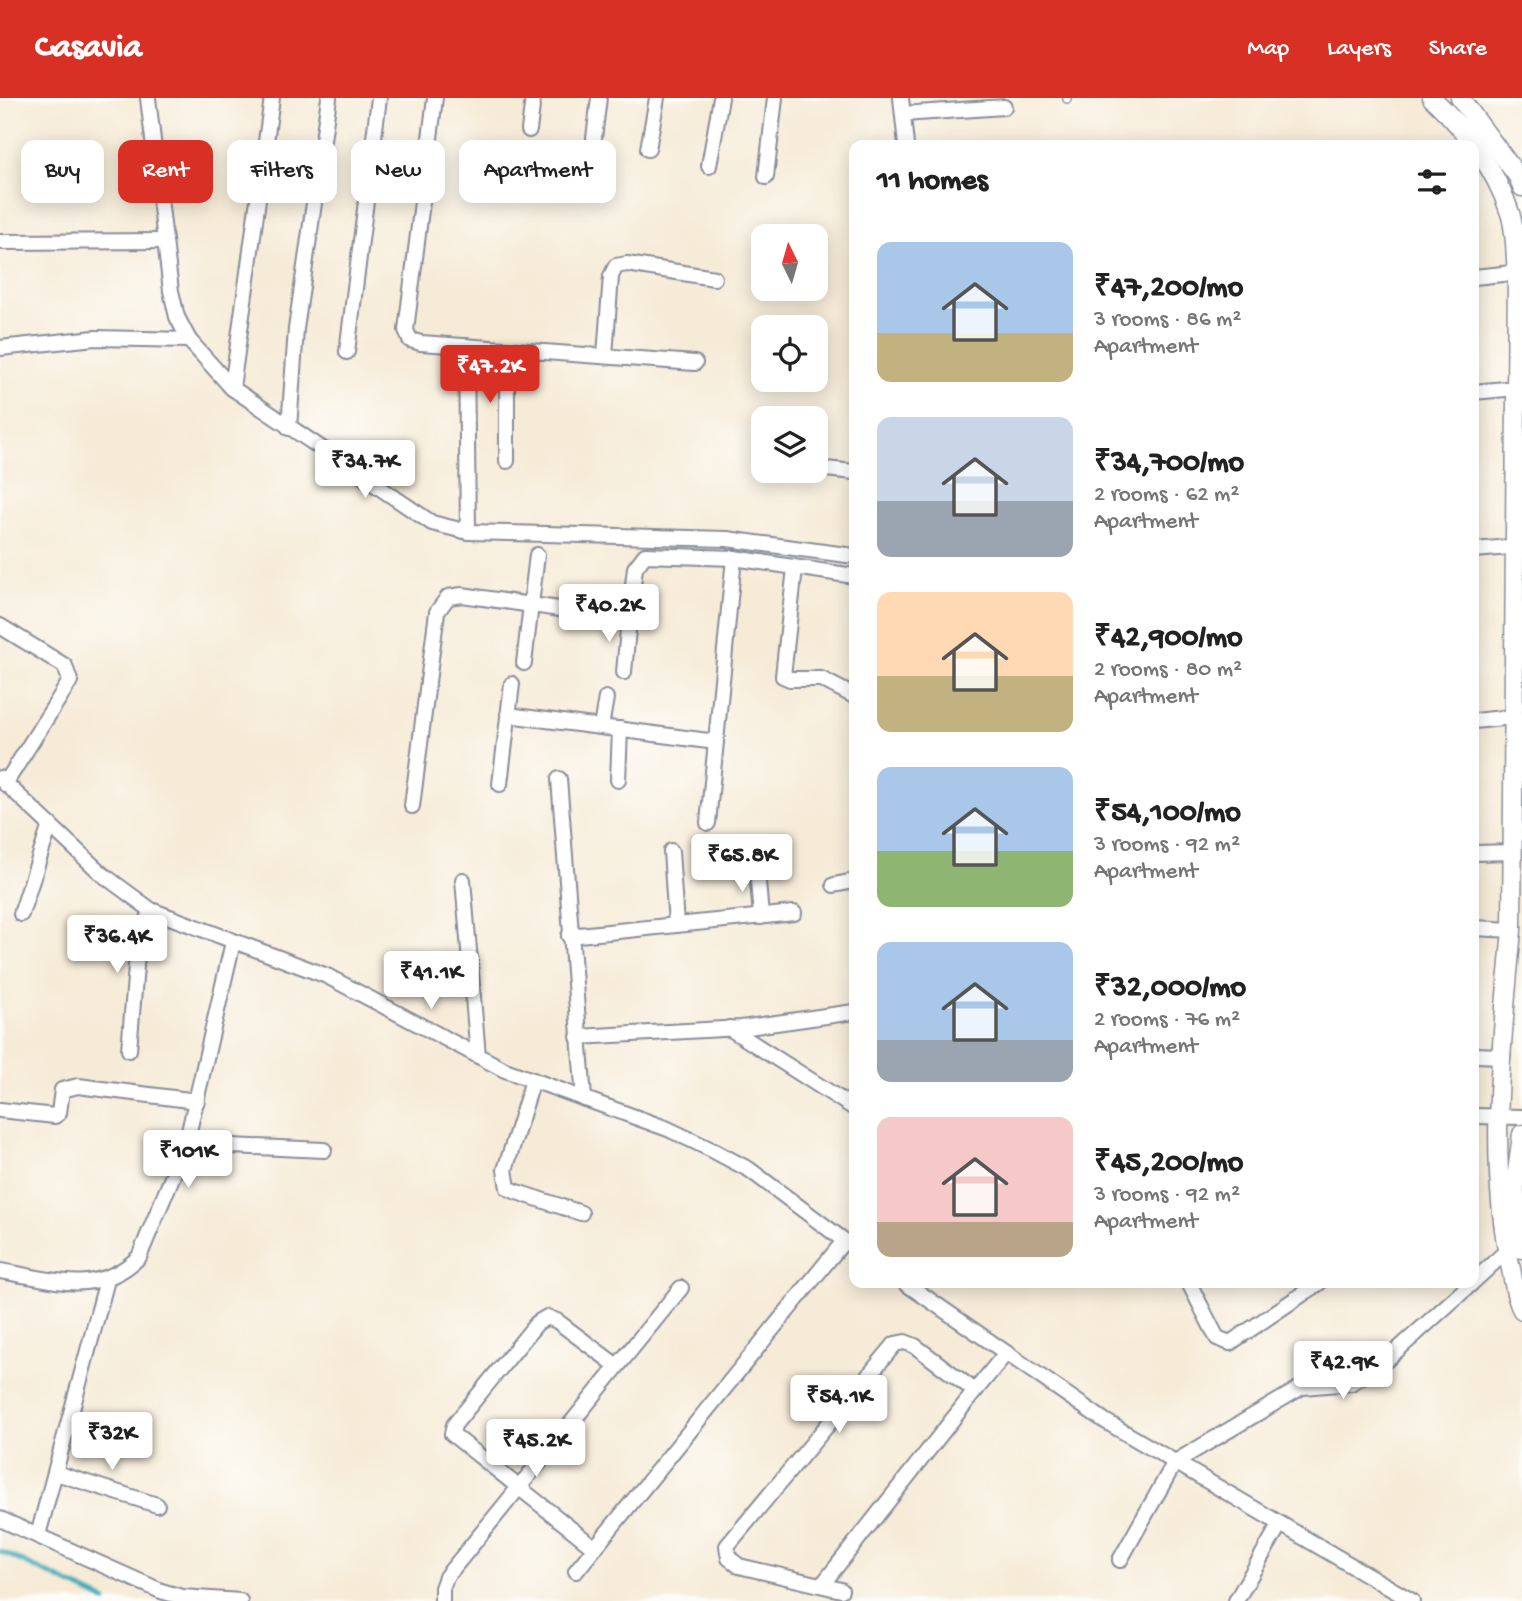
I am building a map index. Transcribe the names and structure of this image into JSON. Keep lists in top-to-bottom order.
{
  "north": "top",
  "page": {
    "header": "Casavia",
    "nav": ["Map", "Layers", "Share"],
    "chip": [
      "Buy",
      "Rent",
      "Filters",
      "New",
      "Apartment"
    ],
    "heading": "11 homes",
    "list": [
      {
        "name": "₹47,200/mo",
        "note": "3 rooms · 86 m² · Apartment"
      },
      {
        "name": "₹34,700/mo",
        "note": "2 rooms · 62 m² · Apartment"
      },
      {
        "name": "₹42,900/mo",
        "note": "2 rooms · 80 m² · Apartment"
      },
      {
        "name": "₹54,100/mo",
        "note": "3 rooms · 92 m² · Apartment"
      },
      {
        "name": "₹32,000/mo",
        "note": "2 rooms · 76 m² · Apartment"
      },
      {
        "name": "₹45,200/mo",
        "note": "3 rooms · 92 m² · Apartment"
      }
    ],
    "price": [
      "₹47.2K",
      "₹34.7K",
      "₹40.2K",
      "₹65.8K",
      "₹36.4K",
      "₹41.1K",
      "₹101K",
      "₹42.9K",
      "₹54.1K",
      "₹32K",
      "₹45.2K"
    ]
  }
}
